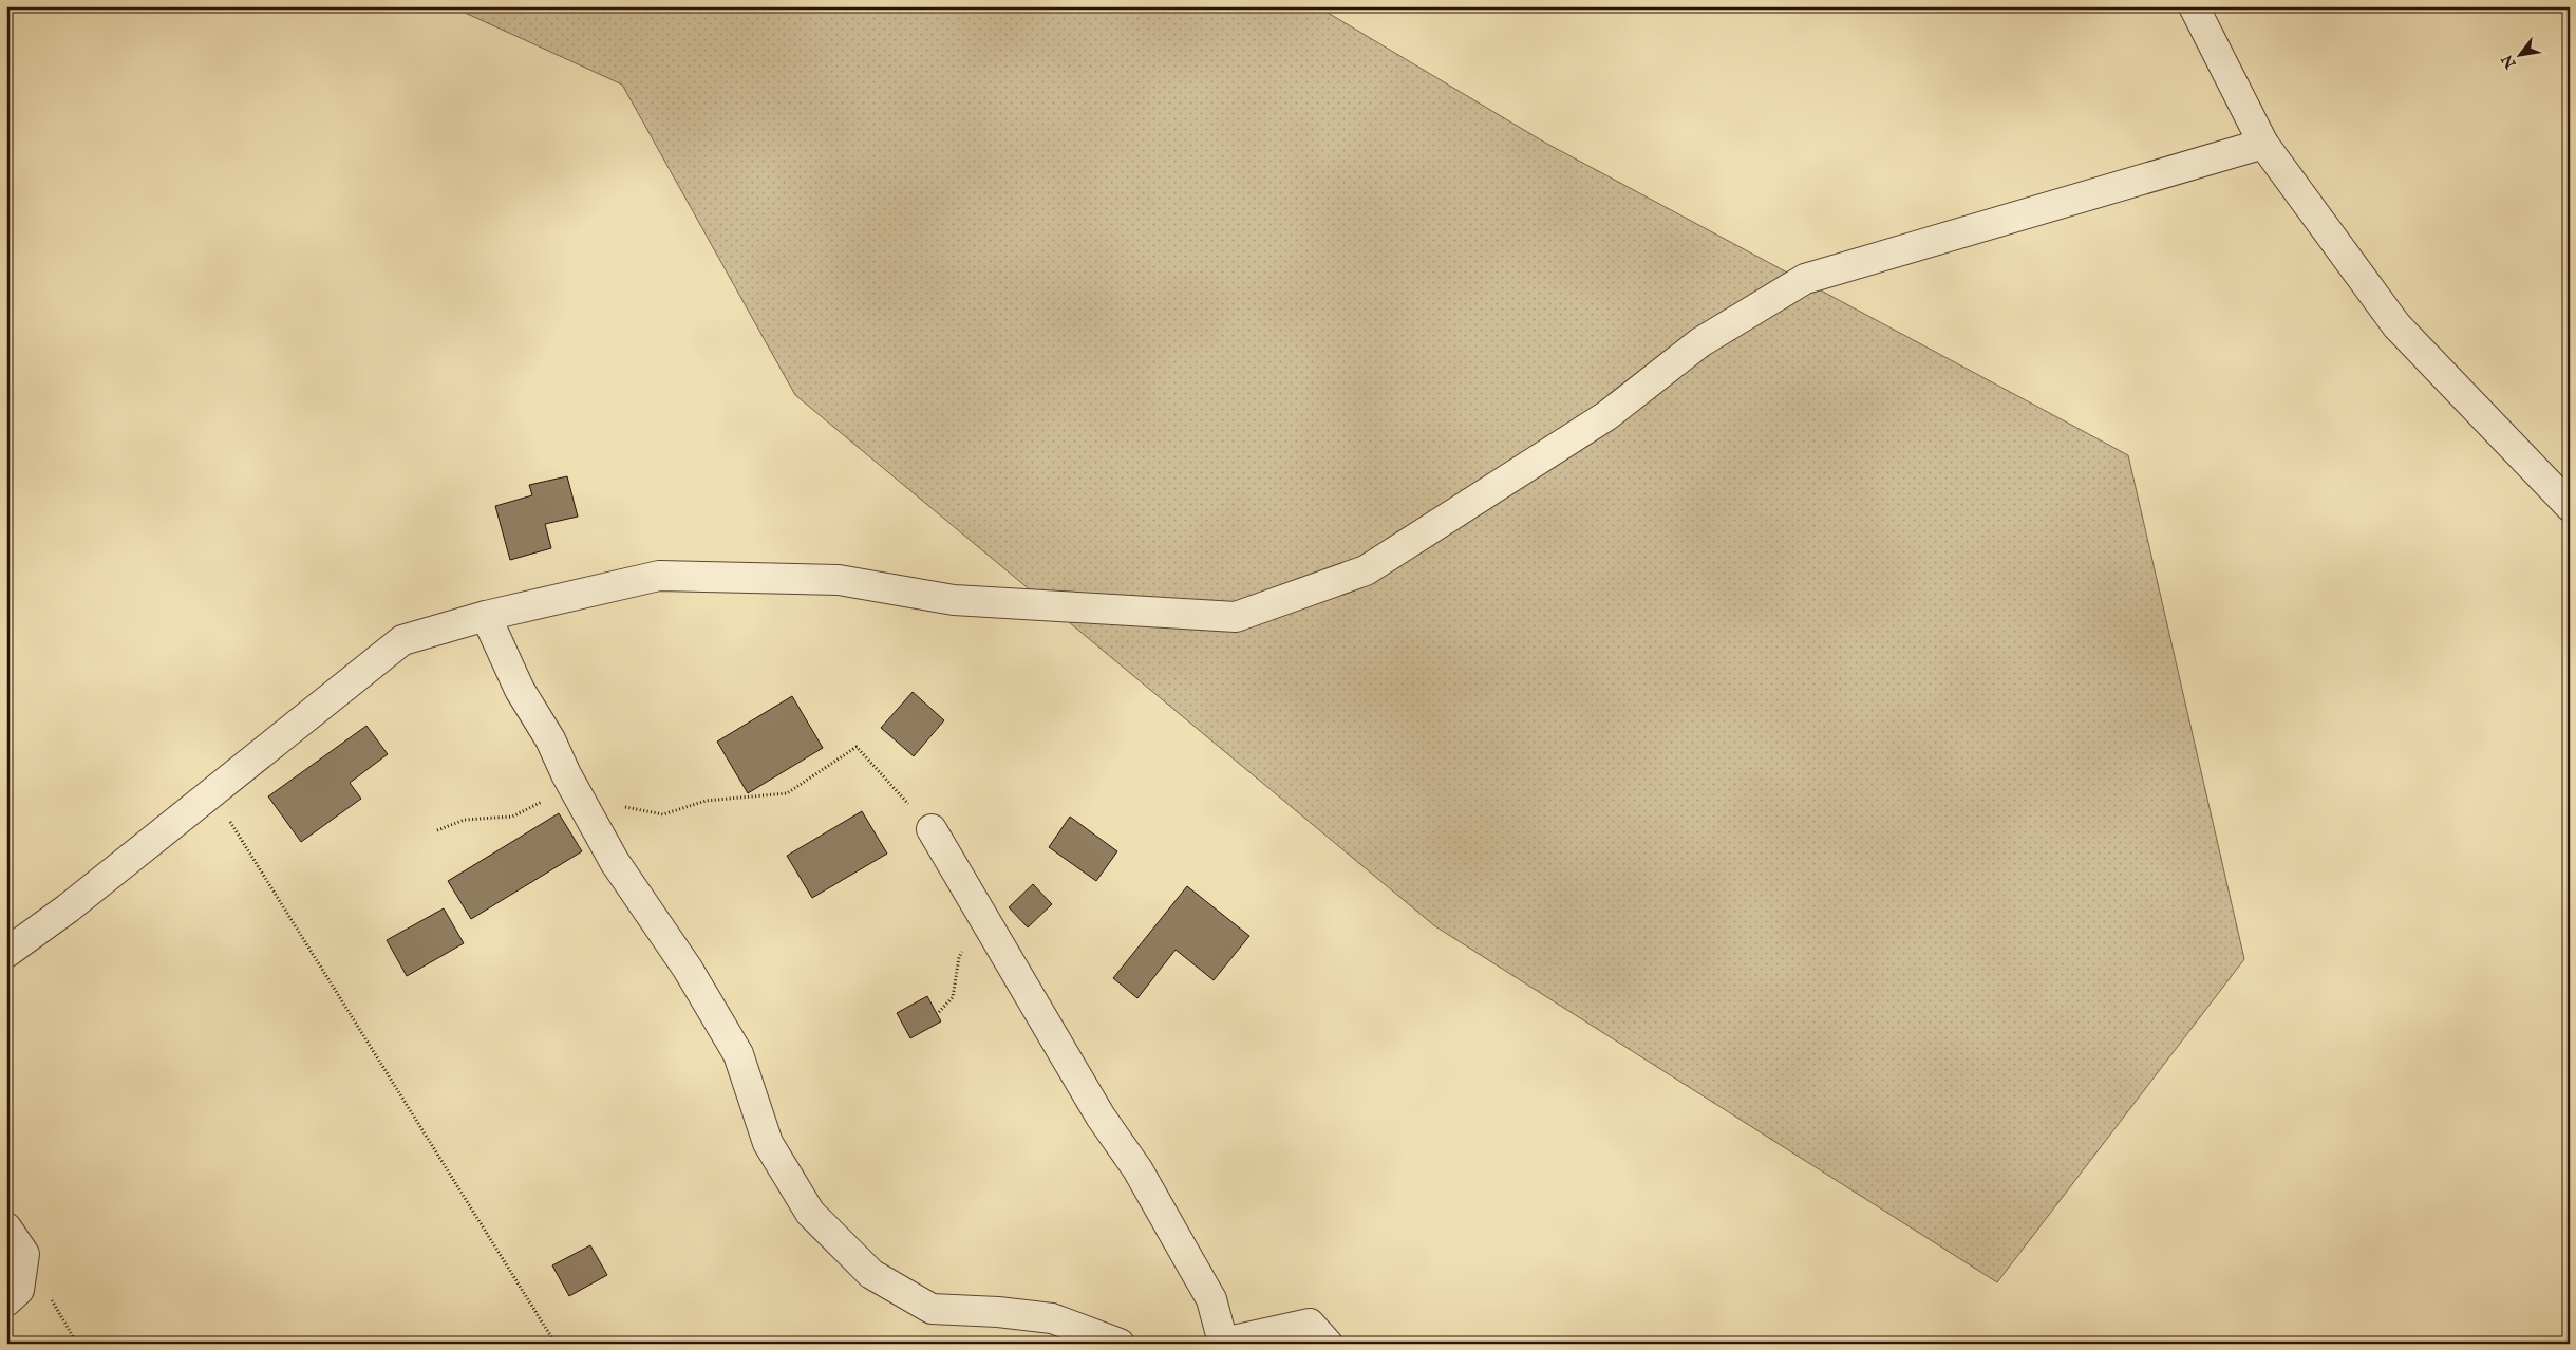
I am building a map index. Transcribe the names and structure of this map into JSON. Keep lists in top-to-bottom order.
{
  "north": "bottom left"
}
